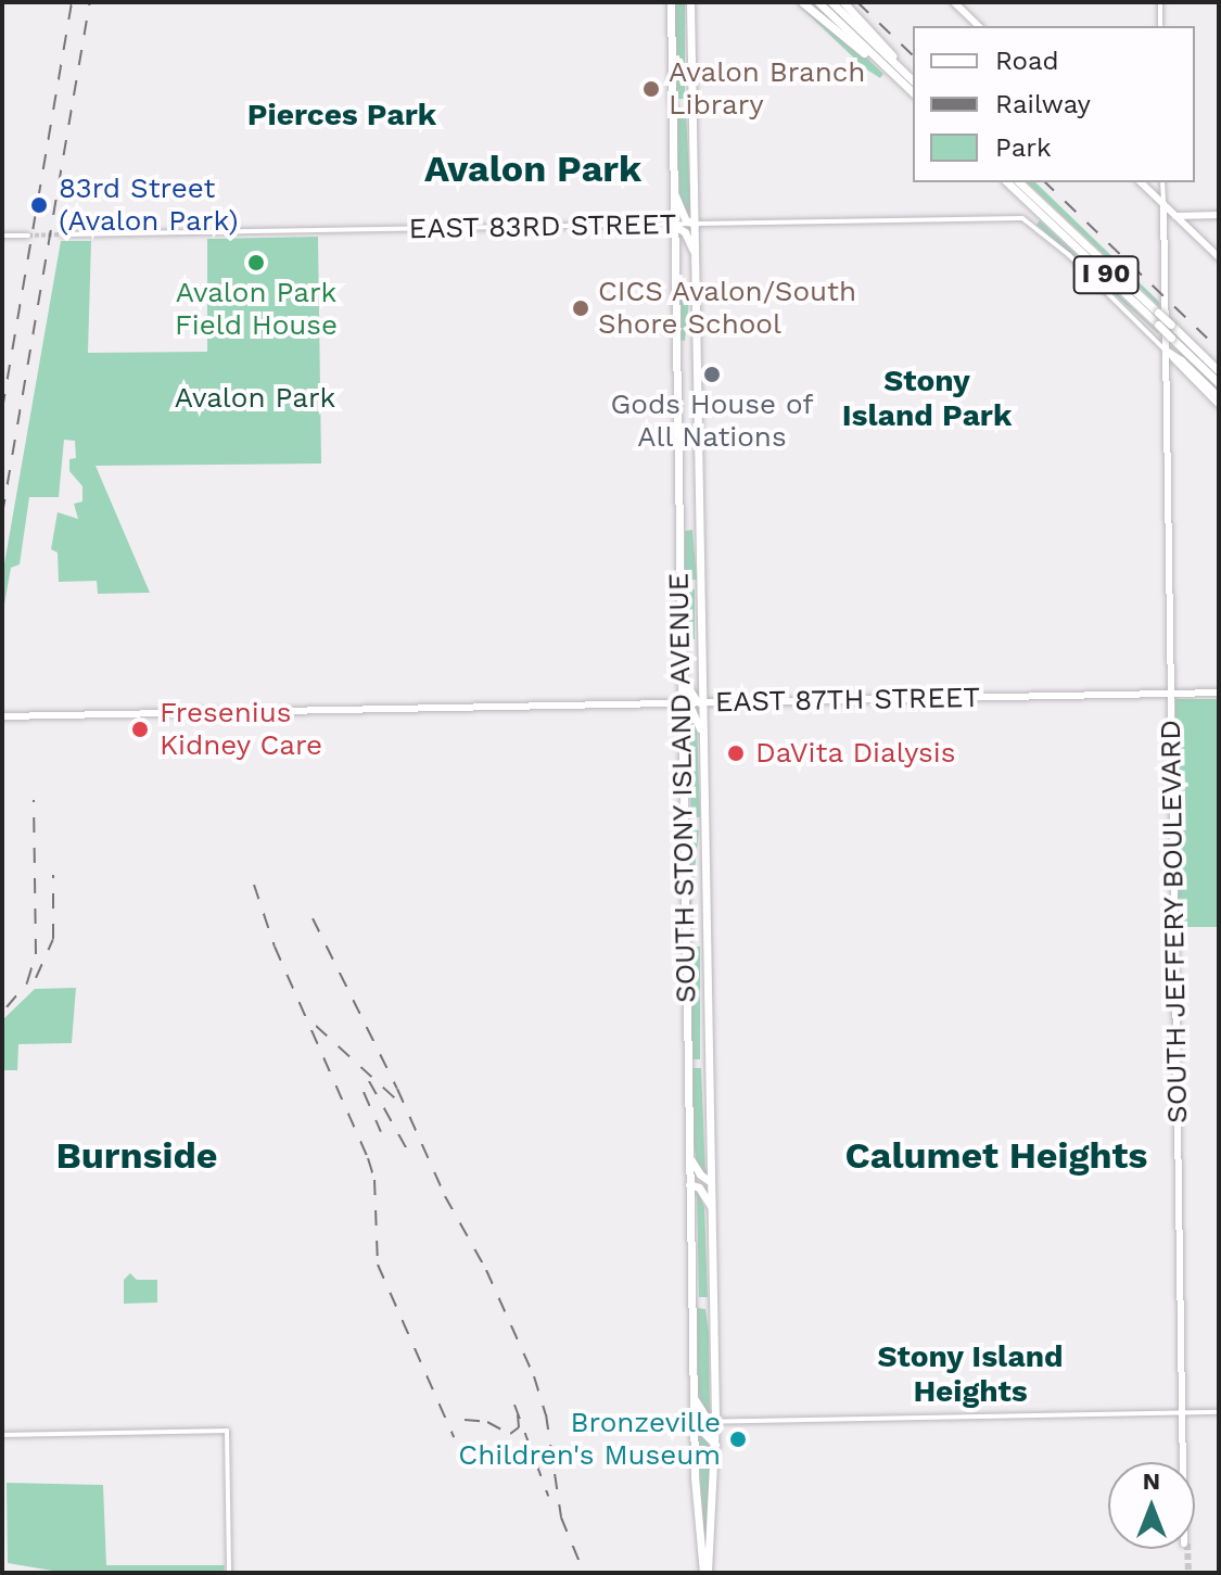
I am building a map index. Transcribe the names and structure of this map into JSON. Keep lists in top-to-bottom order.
{
  "streets": {
    "highway": ["I 90", "SOUTH STONY ISLAND AVENUE"],
    "main road": ["EAST 87TH STREET", "SOUTH JEFFERY BOULEVARD"],
    "street": ["EAST 83RD STREET"]
  },
  "crossings": [
    ["EAST 83RD STREET", "SOUTH STONY ISLAND AVENUE"],
    ["EAST 83RD STREET", "SOUTH JEFFERY BOULEVARD"],
    ["I 90", "SOUTH JEFFERY BOULEVARD"],
    ["EAST 87TH STREET", "SOUTH STONY ISLAND AVENUE"],
    ["EAST 87TH STREET", "SOUTH JEFFERY BOULEVARD"]
  ],
  "districts": [
    "Pierces Park",
    "Avalon Park",
    "Stony Island Park",
    "Burnside",
    "Calumet Heights",
    "Stony Island Heights"
  ],
  "parks": ["Avalon Park"],
  "places": [
    "Avalon Branch Library",
    "83rd Street (Avalon Park)",
    "Avalon Park Field House",
    "CICS Avalon/South Shore School",
    "Gods House of All Nations",
    "Fresenius Kidney Care",
    "DaVita Dialysis",
    "Bronzeville Children's Museum"
  ],
  "legend": ["Road", "Railway", "Park"],
  "north": "top"
}
